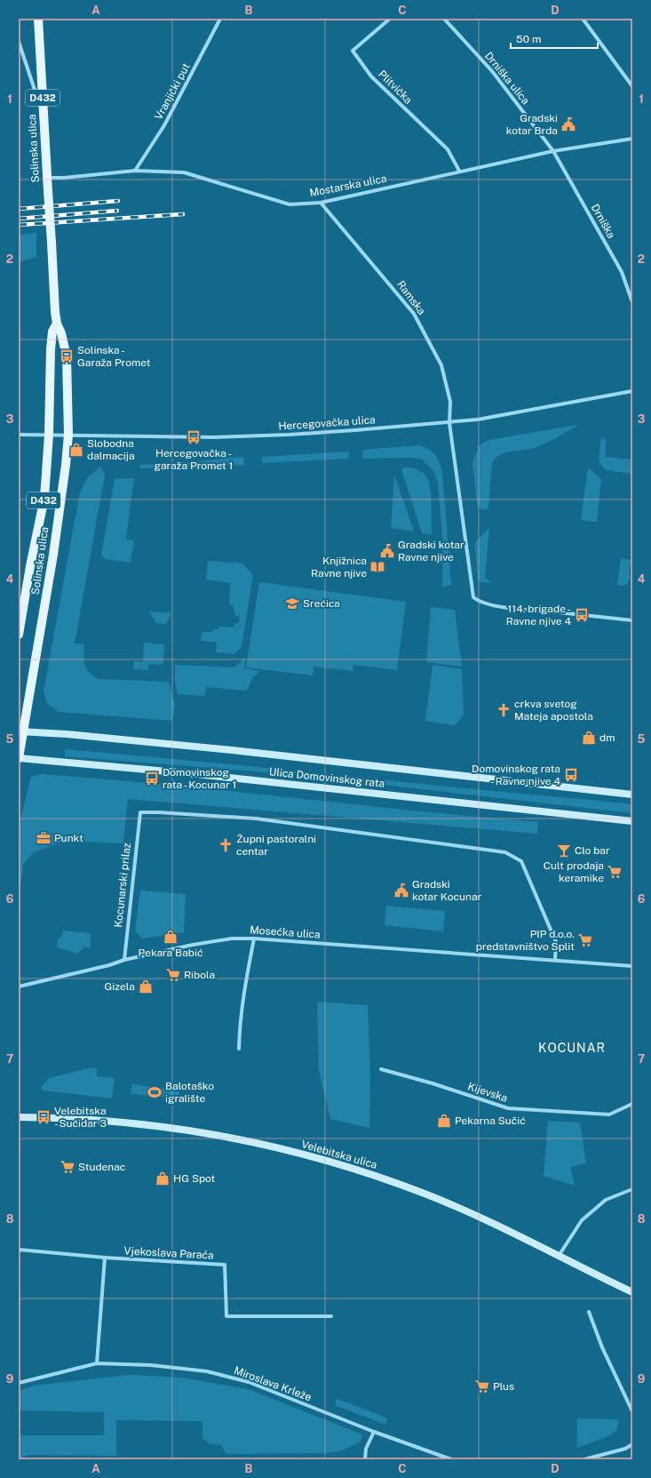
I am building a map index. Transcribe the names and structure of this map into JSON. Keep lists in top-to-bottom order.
{
  "streets": {
    "main road": [
      "D432",
      "Solinska ulica",
      "Ulica Domovinskog rata",
      "Velebitska ulica"
    ],
    "street": [
      "Drniška ulica",
      "Plitvička",
      "Vranjički put",
      "Mostarska ulica",
      "Drniška",
      "Ramska",
      "Hercegovačka ulica",
      "Kocunarski prilaz",
      "Mosećka ulica",
      "Kijevska",
      "Vjekoslava Paraća",
      "Miroslava Krleže"
    ]
  },
  "crossings": [
    ["Drniška ulica", "Mostarska ulica"],
    ["Drniška ulica", "Drniška"],
    ["Plitvička", "Mostarska ulica"],
    ["Vranjički put", "Mostarska ulica"],
    ["Solinska ulica", "Mostarska ulica"],
    ["Solinska ulica", "Hercegovačka ulica"],
    ["Solinska ulica", "Ulica Domovinskog rata"],
    ["Mostarska ulica", "Drniška"],
    ["Mostarska ulica", "Ramska"],
    ["Ramska", "Hercegovačka ulica"],
    ["Kocunarski prilaz", "Mosećka ulica"]
  ],
  "districts": ["KOCUNAR"],
  "places": {
    "public building": ["Gradski kotar Brda", "Gradski kotar Ravne njive", "Gradski kotar Kocunar"],
    "bus stop": [
      "Solinska - Garaža Promet",
      "Hercegovačka - garaža Promet 1",
      "114. brigade - Ravne njive 4",
      "Domovinskog rata - Ravne njive 4",
      "Domovinskog rata - Kocunar 1",
      "Velebitska - Sućidar 3"
    ],
    "shop": [
      "Slobodna dalmacija",
      "dm",
      "Pekara Babić",
      "Gizela",
      "Pekarna Sučić",
      "HG Spot"
    ],
    "library": ["Knjižnica Ravne njive"],
    "school or university": ["Srećica"],
    "church": ["crkva svetog Mateja apostola", "Župni pastoralni centar"],
    "office": ["Punkt"],
    "bar": ["Clo bar"],
    "supermarket": [
      "Cult prodaja keramike",
      "PIP d.o.o. predstavništvo Split",
      "Ribola",
      "Studenac",
      "Plus"
    ],
    "sports": ["Balotaško igralište"]
  },
  "scale_bar": "50 m",
  "grid": {
    "columns": [
      "A",
      "B",
      "C",
      "D"
    ],
    "rows": [
      "1",
      "2",
      "3",
      "4",
      "5",
      "6",
      "7",
      "8",
      "9"
    ]
  }
}
